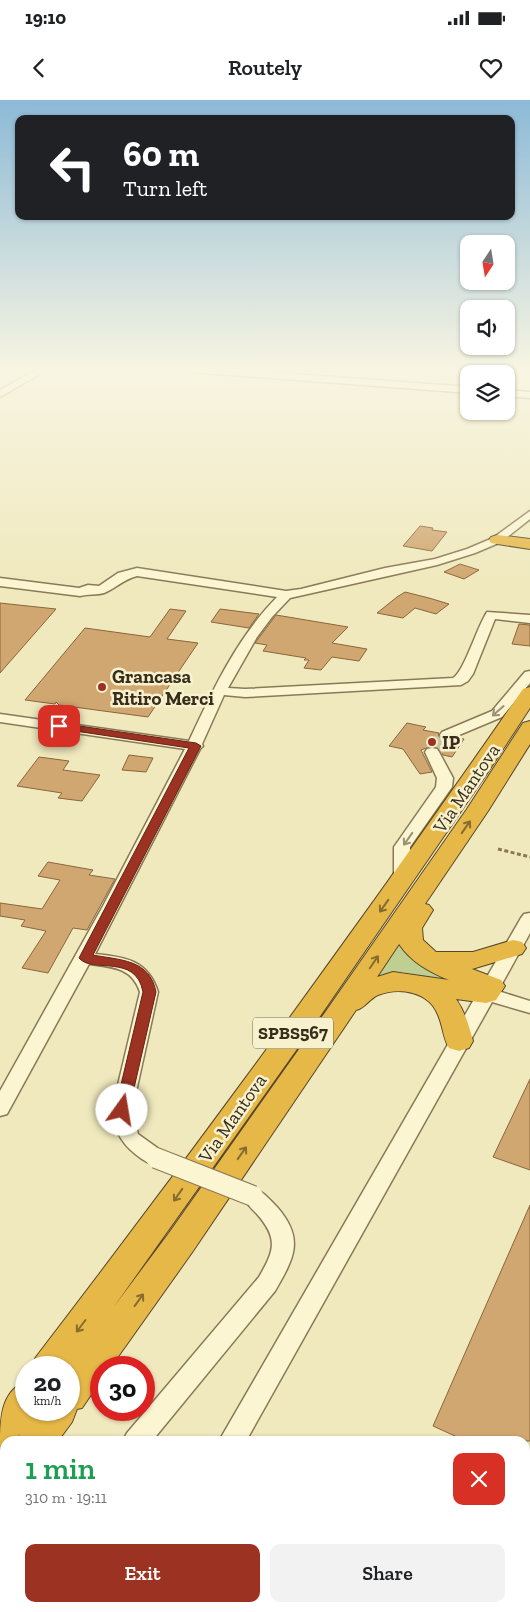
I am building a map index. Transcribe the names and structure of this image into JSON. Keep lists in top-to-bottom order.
{
  "streets": {
    "highway": ["Via Mantova", "SPBS567"]
  },
  "places": ["Grancasa Ritiro Merci", "IP"],
  "north": "bottom",
  "page": {
    "status": "19:10",
    "header": "Routely",
    "turn": ["60 m", "Turn left"],
    "speed": "20 km/h",
    "limit": "30",
    "heading": ["1 min", "310 m · 19:11"],
    "buttons": ["Exit", "Share"]
  }
}
